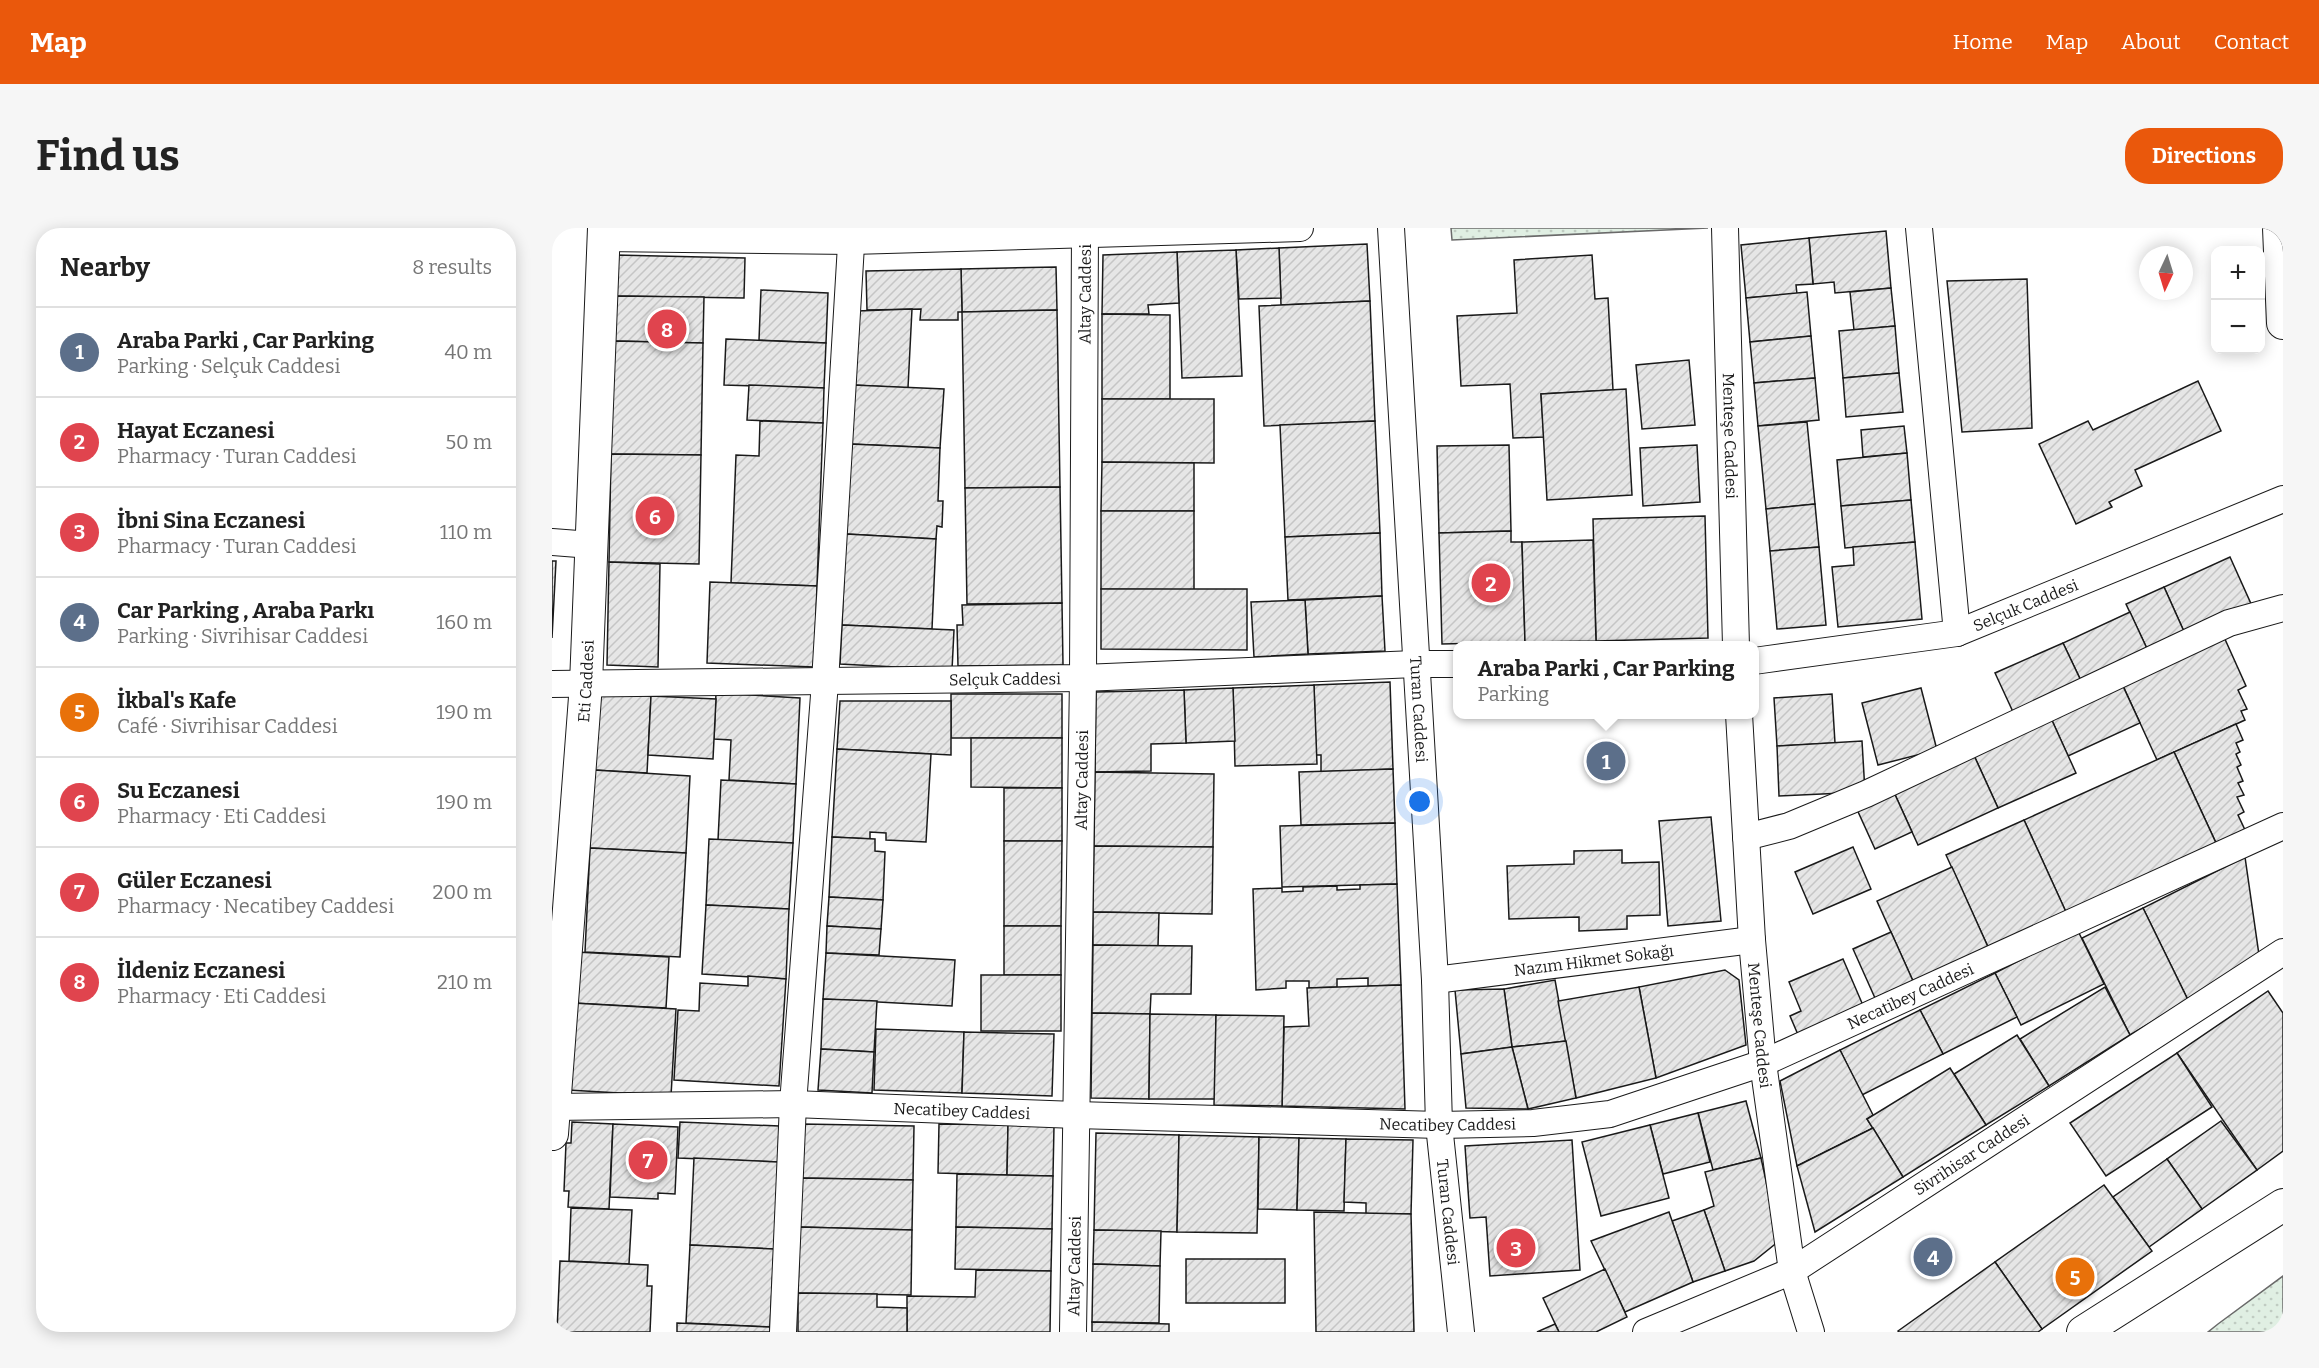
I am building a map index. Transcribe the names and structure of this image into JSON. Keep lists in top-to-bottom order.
{
  "streets": {
    "street": [
      "Altay Caddesi",
      "Menteşe Caddesi",
      "Selçuk Caddesi",
      "Eti Caddesi",
      "Turan Caddesi",
      "Nazım Hikmet Sokağı",
      "Necatibey Caddesi",
      "Sivrihisar Caddesi"
    ]
  },
  "crossings": [
    ["Altay Caddesi", "Selçuk Caddesi"],
    ["Altay Caddesi", "Necatibey Caddesi"],
    ["Menteşe Caddesi", "Nazım Hikmet Sokağı"],
    ["Menteşe Caddesi", "Necatibey Caddesi"],
    ["Menteşe Caddesi", "Sivrihisar Caddesi"],
    ["Selçuk Caddesi", "Eti Caddesi"],
    ["Selçuk Caddesi", "Turan Caddesi"],
    ["Eti Caddesi", "Necatibey Caddesi"],
    ["Turan Caddesi", "Nazım Hikmet Sokağı"],
    ["Turan Caddesi", "Necatibey Caddesi"]
  ],
  "north": "bottom",
  "page": {
    "header": "Map",
    "nav": [
      "Home",
      "Map",
      "About",
      "Contact"
    ],
    "buttons": "Directions",
    "title": "Find us",
    "heading": ["Nearby", "8 results"],
    "map_buttons": ["+", "−"],
    "list": [
      {
        "mark": "1",
        "name": "Araba Parki , Car Parking",
        "note": "Parking · Selçuk Caddesi",
        "value": "40 m"
      },
      {
        "mark": "2",
        "name": "Hayat Eczanesi",
        "note": "Pharmacy · Turan Caddesi",
        "value": "50 m"
      },
      {
        "mark": "3",
        "name": "İbni Sina Eczanesi",
        "note": "Pharmacy · Turan Caddesi",
        "value": "110 m"
      },
      {
        "mark": "4",
        "name": "Car Parking , Araba Parkı",
        "note": "Parking · Sivrihisar Caddesi",
        "value": "160 m"
      },
      {
        "mark": "5",
        "name": "İkbal's Kafe",
        "note": "Café · Sivrihisar Caddesi",
        "value": "190 m"
      },
      {
        "mark": "6",
        "name": "Su Eczanesi",
        "note": "Pharmacy · Eti Caddesi",
        "value": "190 m"
      },
      {
        "mark": "7",
        "name": "Güler Eczanesi",
        "note": "Pharmacy · Necatibey Caddesi",
        "value": "200 m"
      },
      {
        "mark": "8",
        "name": "İldeniz Eczanesi",
        "note": "Pharmacy · Eti Caddesi",
        "value": "210 m"
      }
    ],
    "pins": [
      "8",
      "6",
      "2",
      "1",
      "7",
      "3",
      "4",
      "5"
    ],
    "popup": ["Araba Parki , Car Parking", "Parking"]
  }
}
